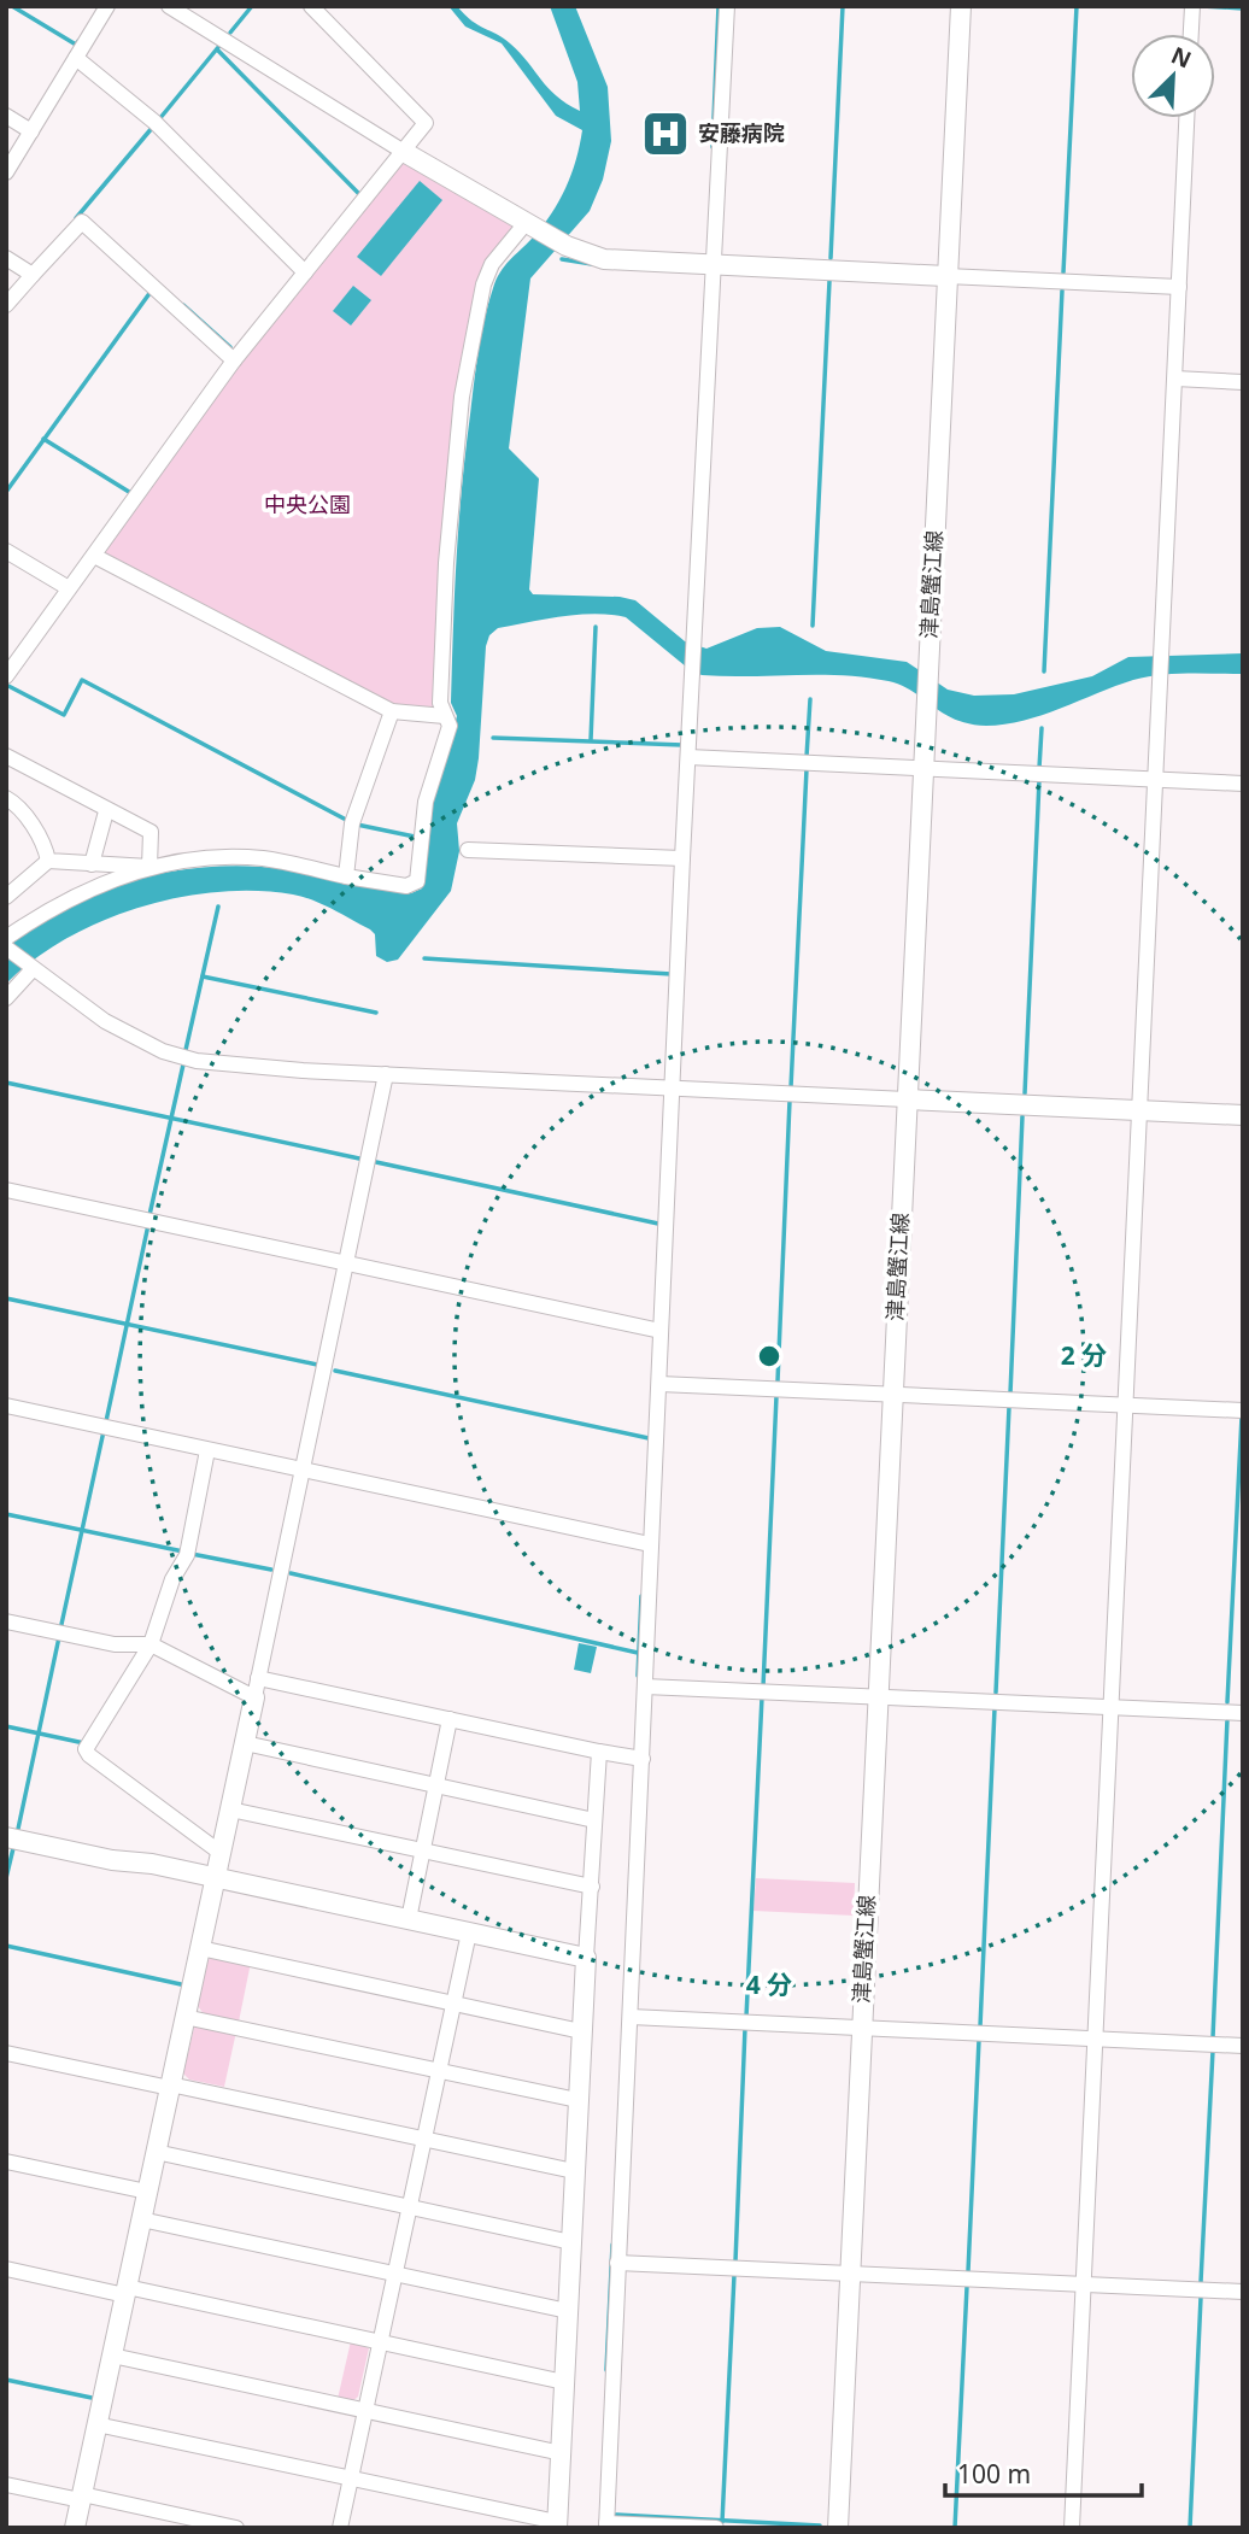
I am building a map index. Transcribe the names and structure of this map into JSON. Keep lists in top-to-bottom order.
{
  "streets": {
    "street": ["津島蟹江線"]
  },
  "parks": ["中央公園"],
  "places": {
    "hospital": ["安藤病院"]
  },
  "scale_bar": "100 m",
  "north": "top right",
  "rings": ["2 分", "4 分"]
}
